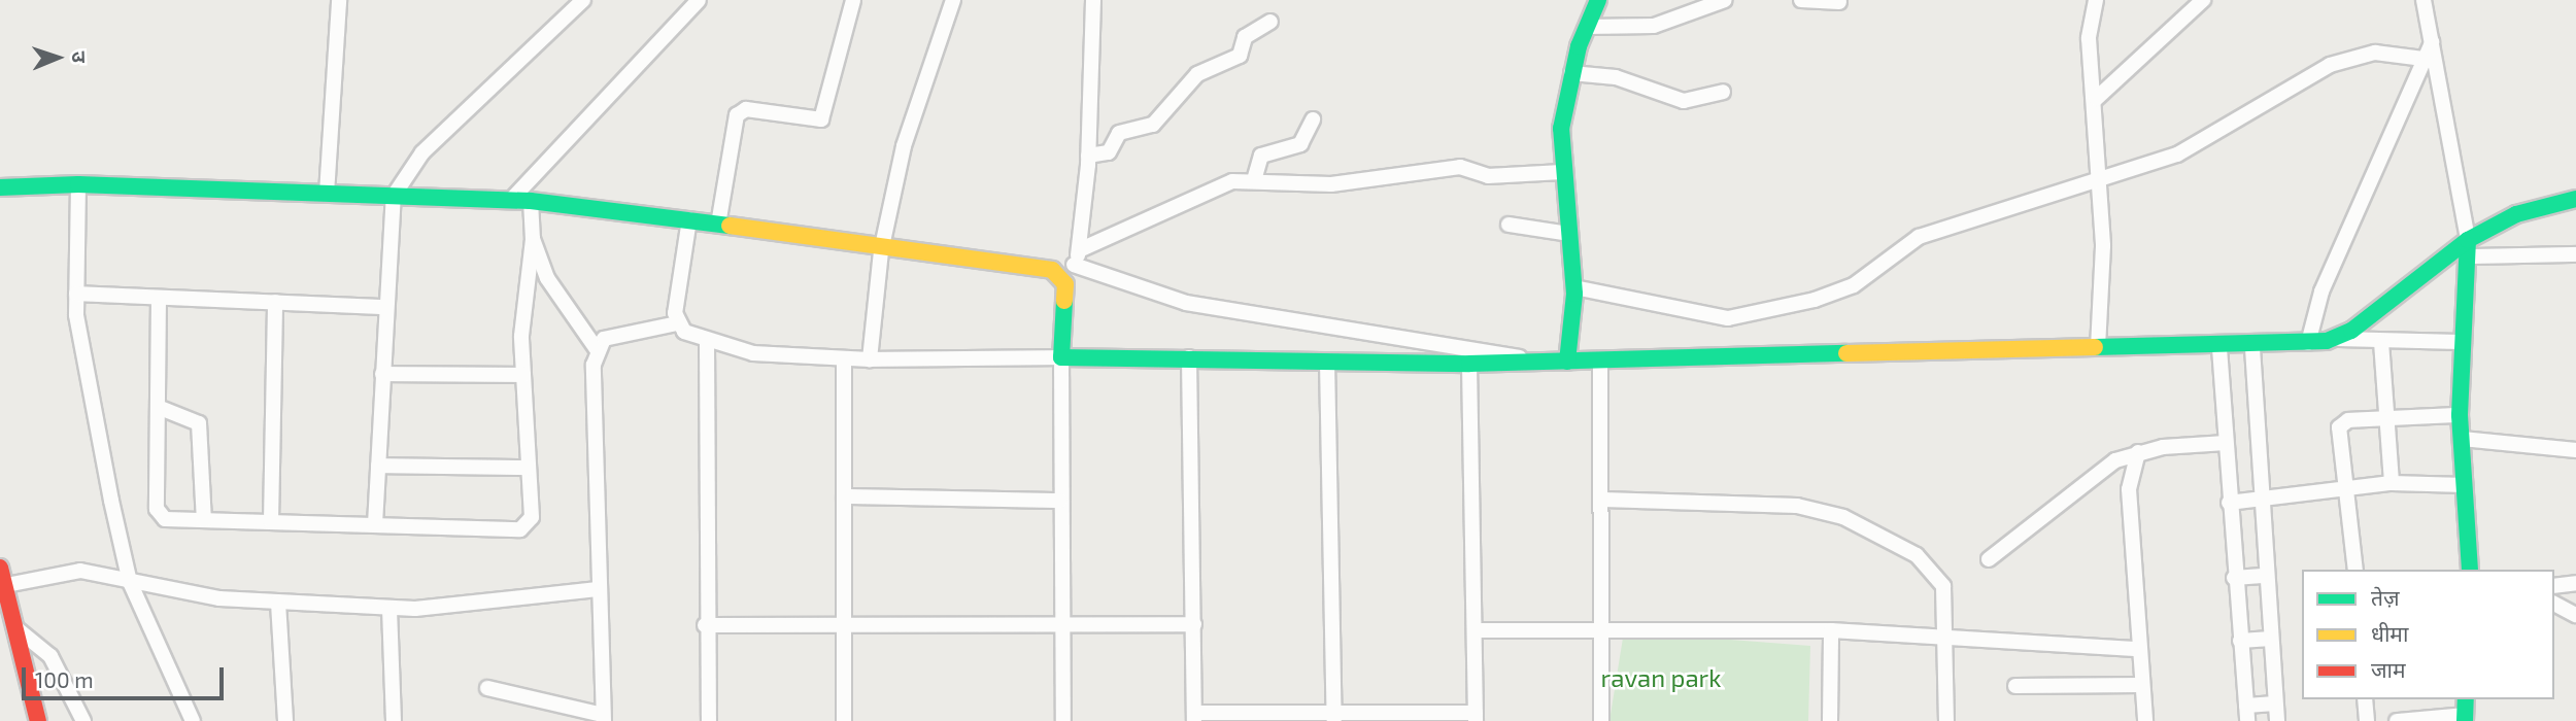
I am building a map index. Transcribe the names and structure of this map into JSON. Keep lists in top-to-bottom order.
{
  "parks": ["ravan park"],
  "legend": ["तेज़", "धीमा", "जाम"],
  "scale_bar": "100 m",
  "north": "right"
}
